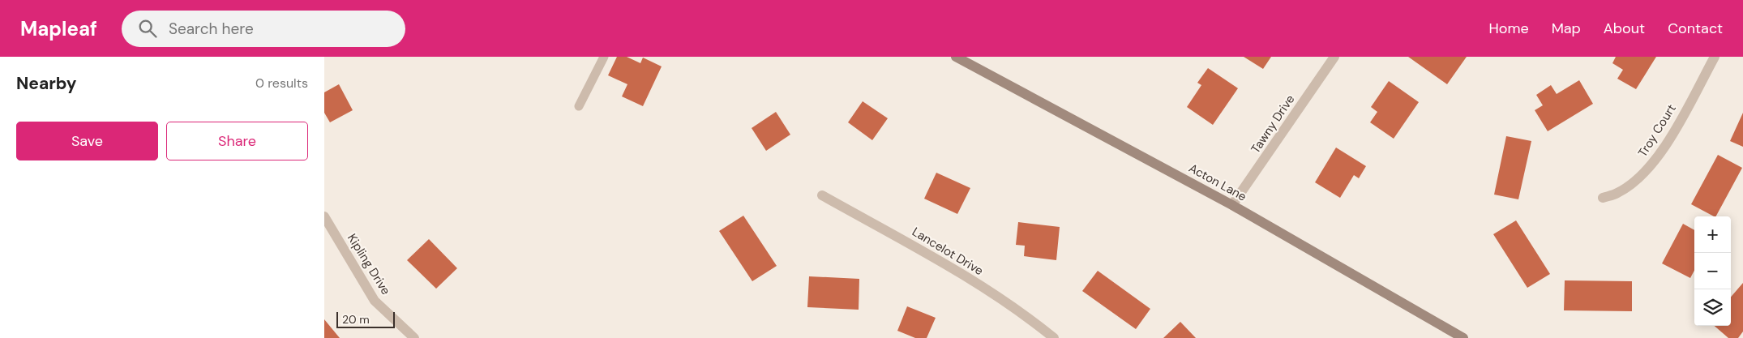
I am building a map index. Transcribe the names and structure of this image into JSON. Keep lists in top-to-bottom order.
{
  "streets": {
    "street": [
      "Tawny Drive",
      "Troy Court",
      "Acton Lane",
      "Lancelot Drive",
      "Kipling Drive"
    ]
  },
  "crossings": [
    ["Tawny Drive", "Acton Lane"]
  ],
  "scale_bar": "20 m",
  "page": {
    "header": "Mapleaf",
    "search": "Search here",
    "nav": [
      "Home",
      "Map",
      "About",
      "Contact"
    ],
    "heading": ["Nearby", "0 results"],
    "buttons": ["Save", "Share"],
    "map_buttons": ["+", "−"],
    "scale": "20 m"
  }
}
